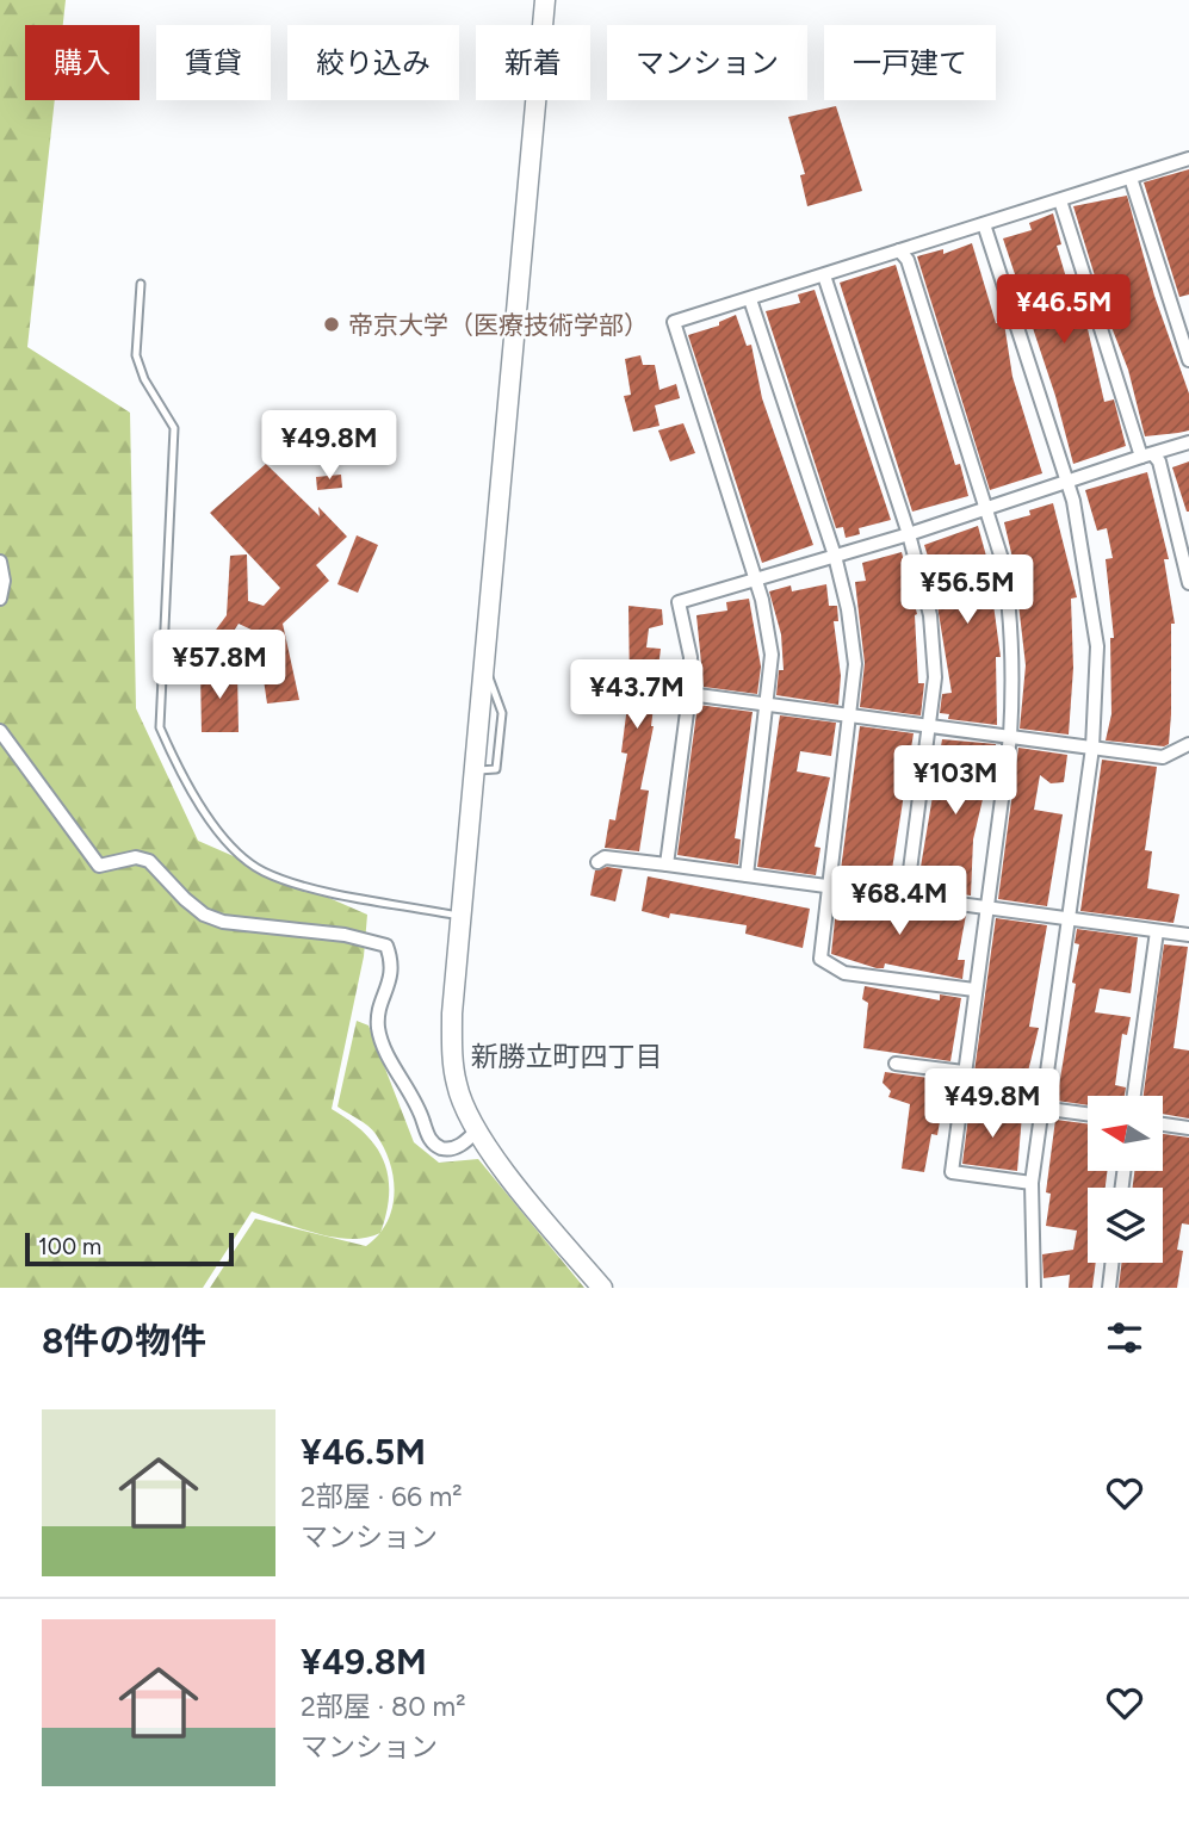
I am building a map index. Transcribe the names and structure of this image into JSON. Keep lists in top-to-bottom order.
{
  "districts": ["新勝立町四丁目"],
  "places": ["帝京大学（医療技術学部）"],
  "scale_bar": "100 m",
  "north": "left",
  "page": {
    "chip": [
      "購入",
      "賃貸",
      "絞り込み",
      "新着",
      "マンション",
      "一戸建て"
    ],
    "price": [
      "¥46.5M",
      "¥49.8M",
      "¥56.5M",
      "¥57.8M",
      "¥43.7M",
      "¥103M",
      "¥68.4M",
      "¥49.8M"
    ],
    "scale": "100 m",
    "heading": "8件の物件",
    "list": [
      {
        "name": "¥46.5M",
        "note": "2部屋 · 66 m² · マンション"
      },
      {
        "name": "¥49.8M",
        "note": "2部屋 · 80 m² · マンション"
      }
    ]
  }
}
